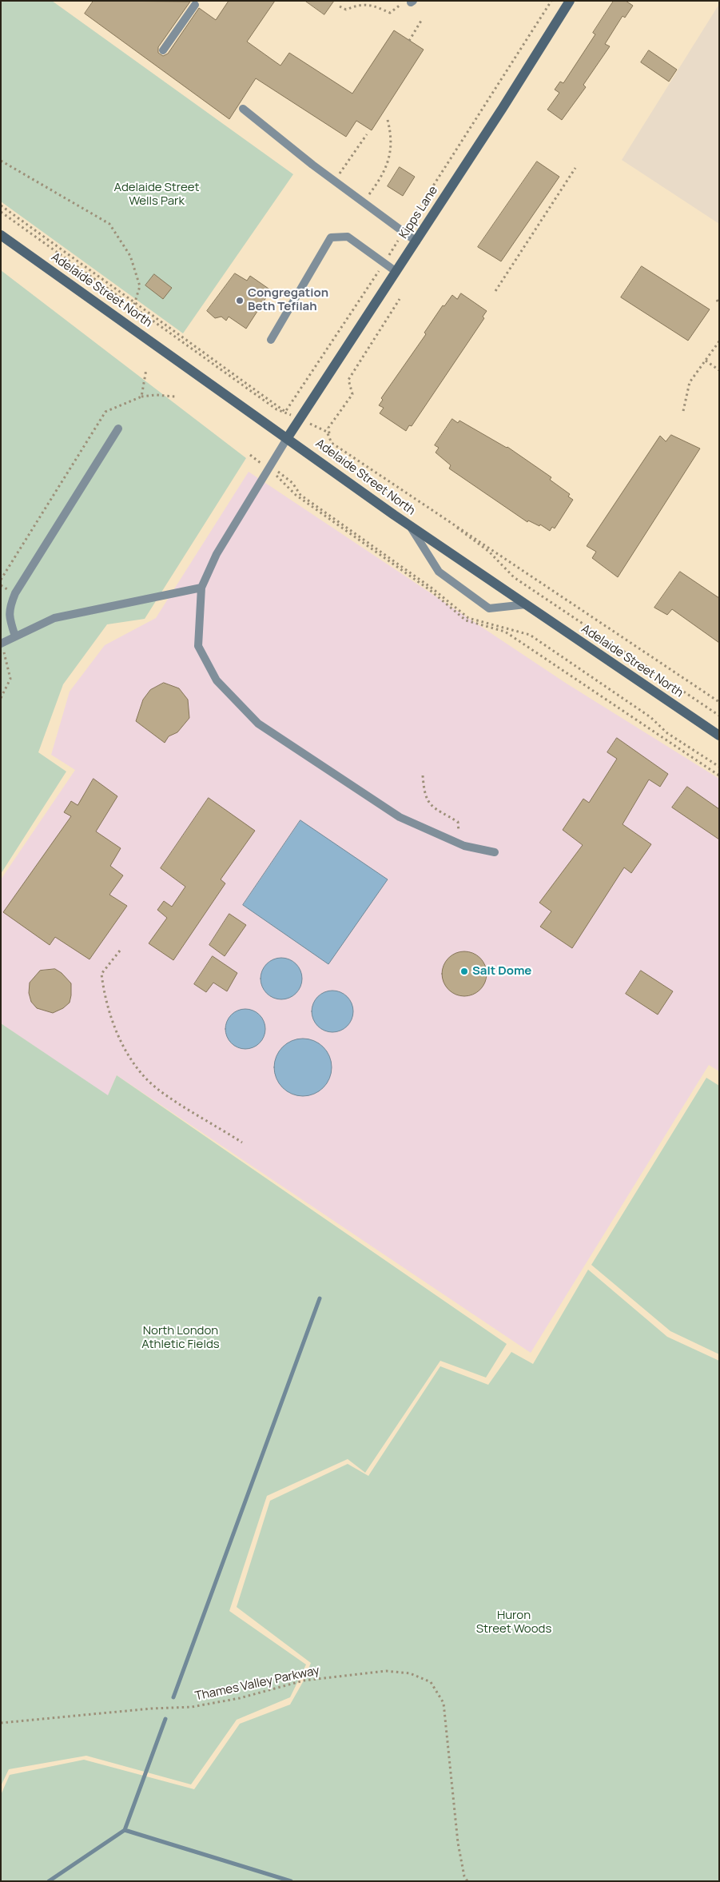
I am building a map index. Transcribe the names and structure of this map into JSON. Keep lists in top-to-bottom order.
{
  "streets": {
    "main road": ["Kipps Lane", "Adelaide Street North"],
    "path": ["Thames Valley Parkway"]
  },
  "crossings": [
    ["Kipps Lane", "Adelaide Street North"]
  ],
  "parks": ["Adelaide Street Wells Park", "North London Athletic Fields", "Huron Street Woods"],
  "places": ["Congregation Beth Tefilah", "Salt Dome"]
}
